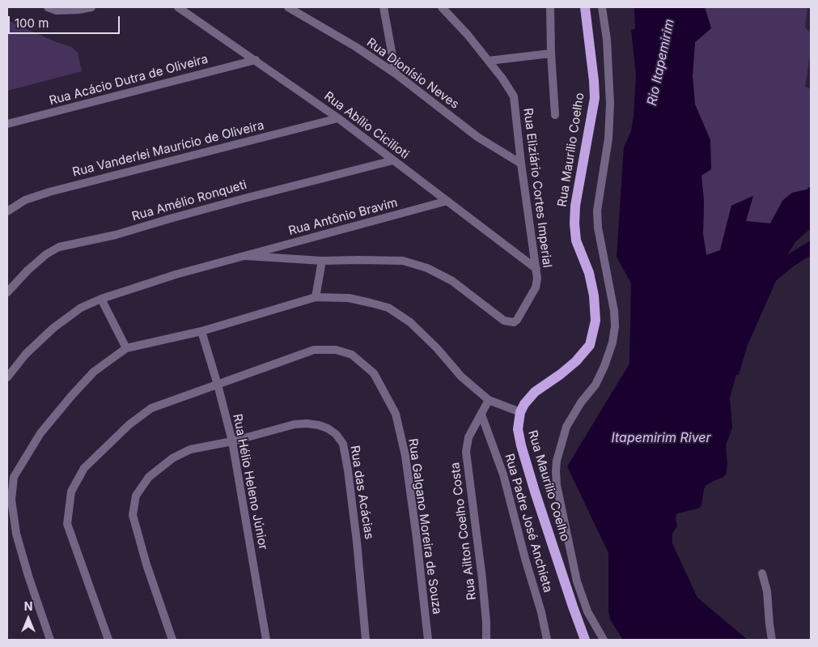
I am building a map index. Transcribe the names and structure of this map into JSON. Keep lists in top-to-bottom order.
{
  "streets": {
    "main road": ["Rua Maurílio Coelho"],
    "street": [
      "Rua Dionísio Neves",
      "Rua Acácio Dutra de Oliveira",
      "Rua Abílio Cicilioti",
      "Rua Vanderlei Maurício de Oliveira",
      "Rua Eliziário Cortes Imperial",
      "Rua Amélio Ronqueti",
      "Rua Antônio Bravim",
      "Rua Hélio Heleno Júnior",
      "Rua das Acácias",
      "Rua Padre José Anchieta",
      "Rua Galgano Moreira de Souza",
      "Rua Ailton Coelho Costa"
    ]
  },
  "crossings": [
    ["Rua Dionísio Neves", "Rua Eliziário Cortes Imperial"],
    ["Rua Acácio Dutra de Oliveira", "Rua Abílio Cicilioti"],
    ["Rua Abílio Cicilioti", "Rua Vanderlei Maurício de Oliveira"],
    ["Rua Abílio Cicilioti", "Rua Eliziário Cortes Imperial"],
    ["Rua Abílio Cicilioti", "Rua Amélio Ronqueti"],
    ["Rua Abílio Cicilioti", "Rua Antônio Bravim"],
    ["Rua Eliziário Cortes Imperial", "Rua Antônio Bravim"],
    ["Rua Hélio Heleno Júnior", "Rua das Acácias"],
    ["Rua Hélio Heleno Júnior", "Rua Galgano Moreira de Souza"],
    ["Rua Padre José Anchieta", "Rua Ailton Coelho Costa"]
  ],
  "water": ["Rio Itapemirim", "Itapemirim River"],
  "scale_bar": "100 m",
  "north": "top"
}
